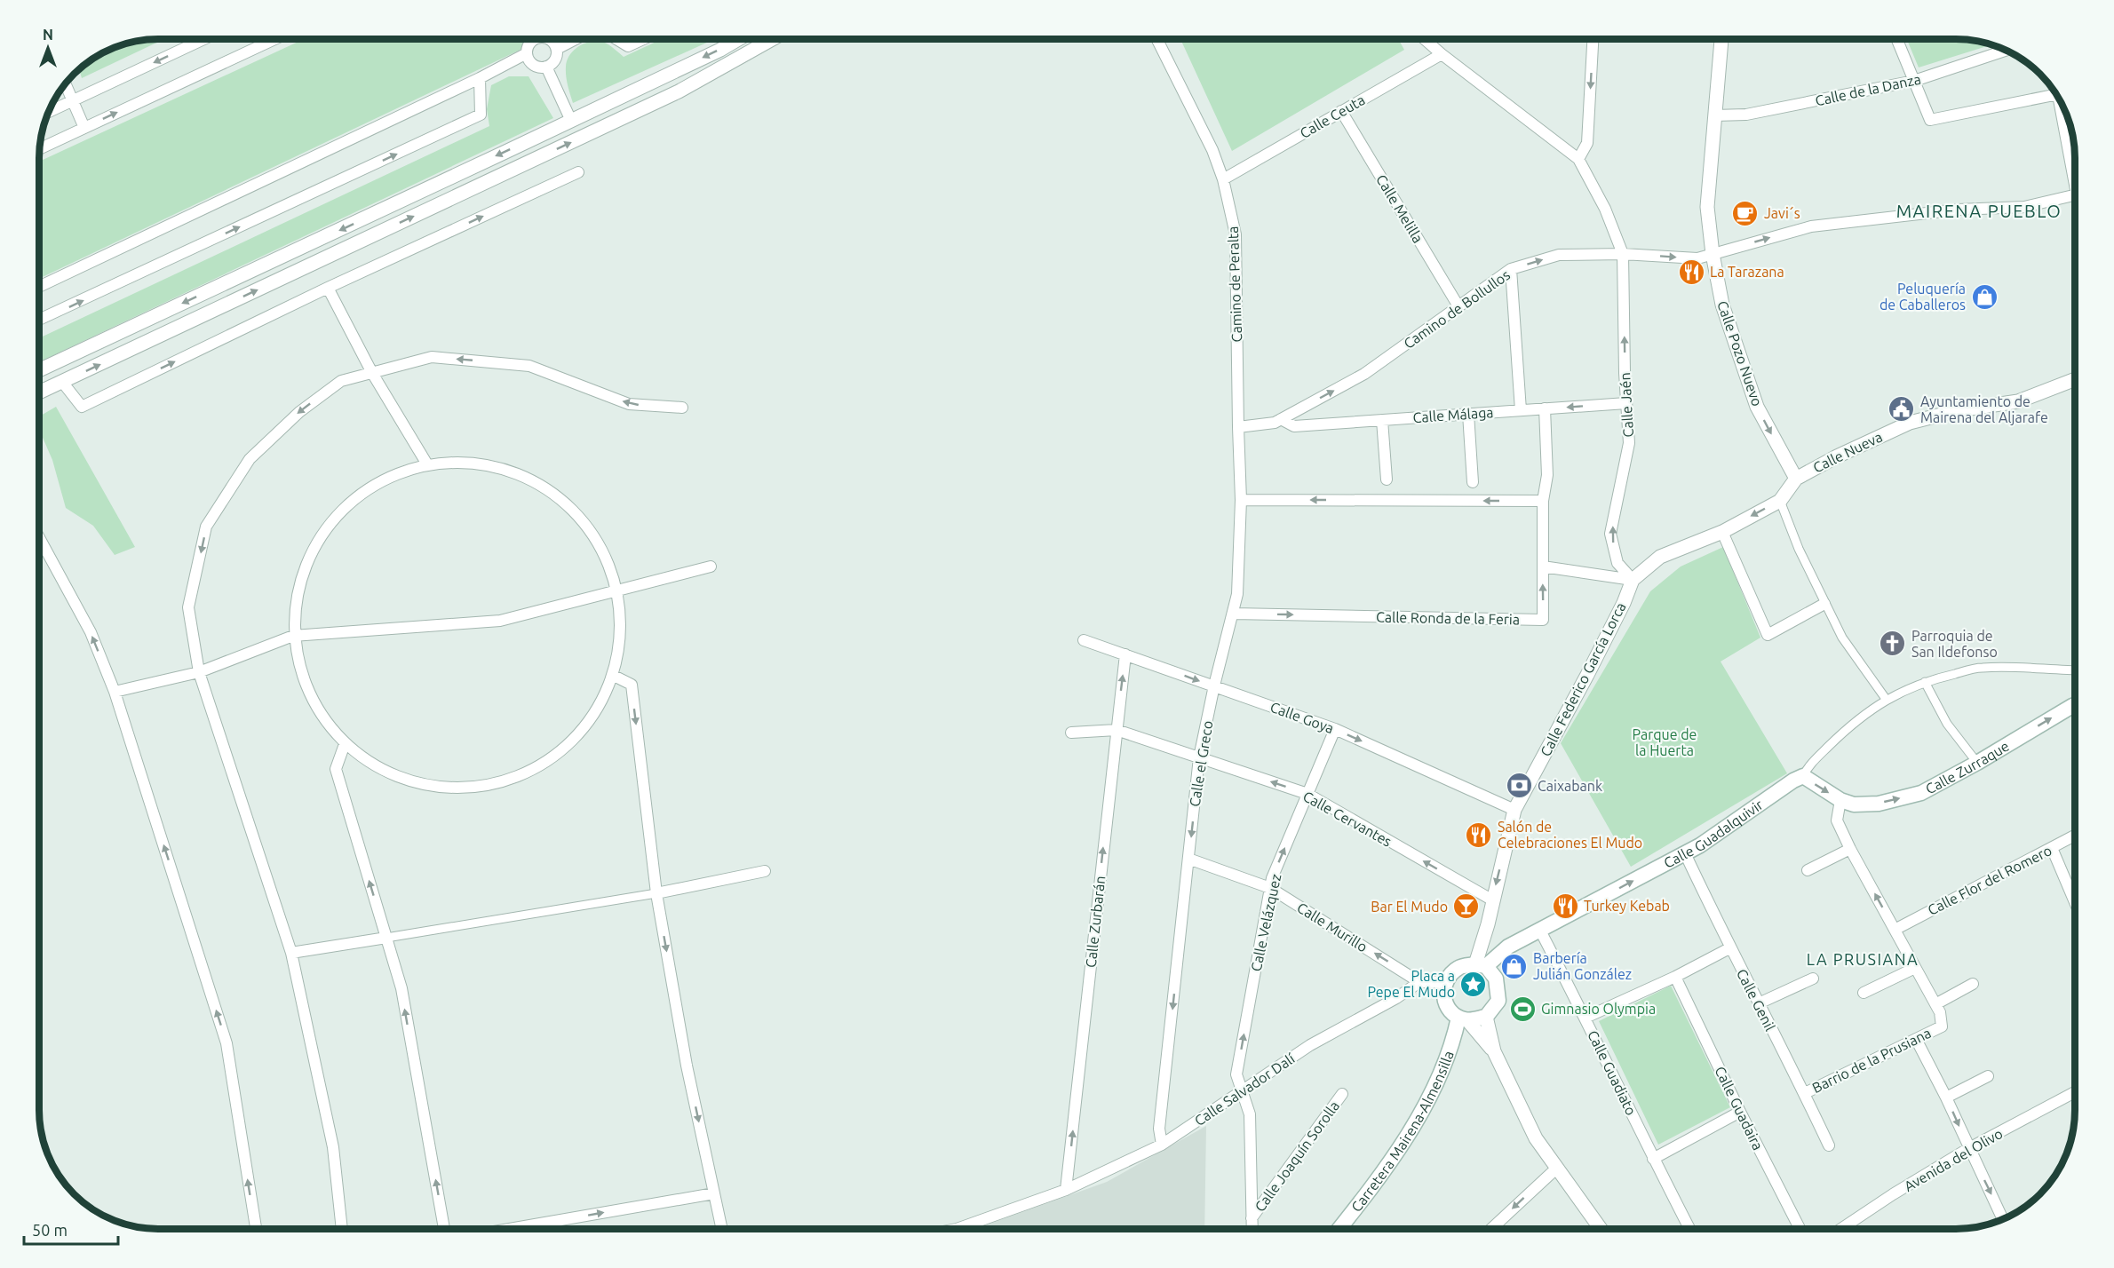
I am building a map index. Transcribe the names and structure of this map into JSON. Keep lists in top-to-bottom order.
{
  "streets": {
    "main road": ["Calle Zurraque", "Calle Guadalquivir", "Carretera Mairena-Almensilla"],
    "street": [
      "Calle de la Danza",
      "Calle Ceuta",
      "Calle Melilla",
      "Camino de Peralta",
      "Camino de Bollullos",
      "Calle Pozo Nuevo",
      "Calle Jaén",
      "Calle Málaga",
      "Calle Nueva",
      "Calle Ronda de la Feria",
      "Calle Federico García Lorca",
      "Calle Goya",
      "Calle el Greco",
      "Calle Cervantes",
      "Calle Flor del Romero",
      "Calle Zurbarán",
      "Calle Velázquez",
      "Calle Murillo",
      "Calle Genil",
      "Barrio de la Prusiana",
      "Calle Guadiato",
      "Calle Salvador Dalí",
      "Calle Guadaira",
      "Calle Joaquín Sorolla",
      "Avenida del Olivo"
    ]
  },
  "crossings": [
    ["Calle de la Danza", "Calle Pozo Nuevo"],
    ["Calle Ceuta", "Calle Melilla"],
    ["Calle Ceuta", "Camino de Peralta"],
    ["Calle Melilla", "Camino de Bollullos"],
    ["Camino de Peralta", "Calle el Greco"],
    ["Camino de Bollullos", "Calle Pozo Nuevo"],
    ["Camino de Bollullos", "Calle Jaén"],
    ["Camino de Bollullos", "Calle Málaga"],
    ["Calle Pozo Nuevo", "Calle Nueva"],
    ["Calle Pozo Nuevo", "Calle Federico García Lorca"],
    ["Calle Jaén", "Calle Málaga"],
    ["Calle Jaén", "Calle Federico García Lorca"],
    ["Calle Málaga", "Calle Ronda de la Feria"],
    ["Calle Nueva", "Calle Federico García Lorca"],
    ["Calle Ronda de la Feria", "Calle el Greco"],
    ["Calle Federico García Lorca", "Calle Goya"],
    ["Calle Federico García Lorca", "Calle Cervantes"],
    ["Calle Federico García Lorca", "Calle Guadalquivir"],
    ["Calle Federico García Lorca", "Carretera Mairena-Almensilla"],
    ["Calle Goya", "Calle el Greco"],
    ["Calle Goya", "Calle Zurbarán"],
    ["Calle Goya", "Calle Velázquez"],
    ["Calle el Greco", "Calle Cervantes"],
    ["Calle el Greco", "Calle Murillo"],
    ["Calle el Greco", "Calle Salvador Dalí"],
    ["Calle Zurraque", "Barrio de la Prusiana"],
    ["Calle Cervantes", "Calle Zurbarán"],
    ["Calle Cervantes", "Calle Velázquez"],
    ["Calle Guadalquivir", "Calle Genil"],
    ["Calle Guadalquivir", "Calle Guadiato"],
    ["Calle Guadalquivir", "Carretera Mairena-Almensilla"],
    ["Calle Flor del Romero", "Barrio de la Prusiana"],
    ["Calle Zurbarán", "Calle Salvador Dalí"],
    ["Calle Velázquez", "Calle Murillo"],
    ["Calle Velázquez", "Calle Salvador Dalí"],
    ["Calle Velázquez", "Calle Joaquín Sorolla"],
    ["Calle Murillo", "Calle Salvador Dalí"],
    ["Calle Genil", "Barrio de la Prusiana"]
  ],
  "one_way": [
    "Camino de Bollullos",
    "Calle Pozo Nuevo",
    "Calle Jaén",
    "Calle Ronda de la Feria",
    "Calle Goya",
    "Calle el Greco",
    "Calle Zurraque",
    "Calle Cervantes",
    "Calle Zurbarán",
    "Calle Velázquez",
    "Calle Murillo"
  ],
  "districts": ["MAIRENA PUEBLO", "LA PRUSIANA"],
  "parks": ["Parque de la Huerta"],
  "places": {
    "cafe": ["Javi´s"],
    "restaurant": ["La Tarazana", "Salón de Celebraciones El Mudo", "Turkey Kebab"],
    "shop": ["Peluquería de Caballeros", "Barbería Julián González"],
    "public building": ["Ayuntamiento de Mairena del Aljarafe"],
    "church": ["Parroquia de San Ildefonso"],
    "bank": ["Caixabank"],
    "bar": ["Bar El Mudo"],
    "place": ["Placa a Pepe El Mudo"],
    "sports": ["Gimnasio Olympia"]
  },
  "scale_bar": "50 m",
  "north": "top"
}
